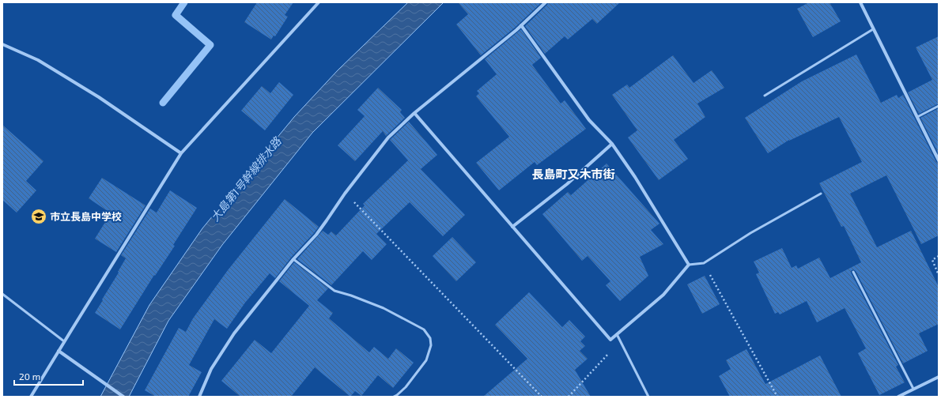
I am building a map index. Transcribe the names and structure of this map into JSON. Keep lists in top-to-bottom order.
{
  "districts": ["長島町又木市街"],
  "water": ["大島第1号幹線排水路"],
  "places": {
    "school or university": ["市立長島中学校"]
  },
  "scale_bar": "20 m"
}
